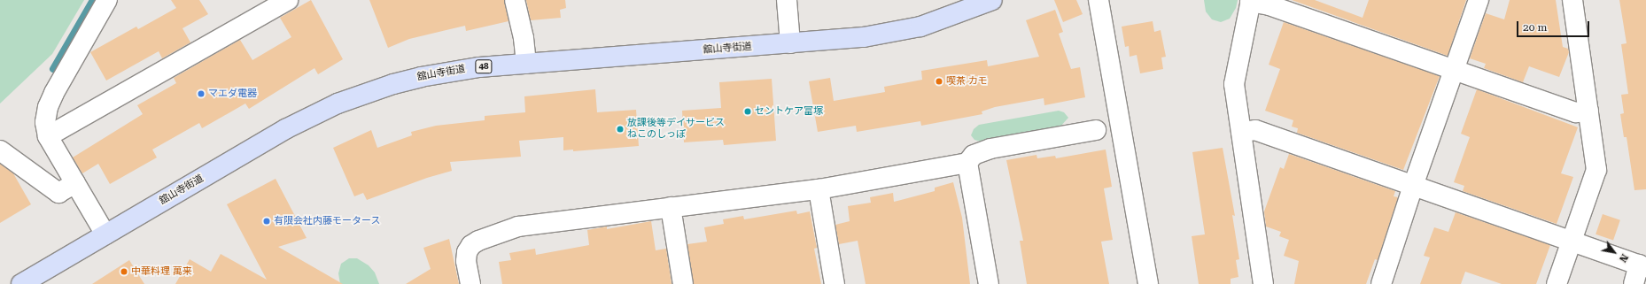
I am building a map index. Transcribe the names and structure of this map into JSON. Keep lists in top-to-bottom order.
{
  "streets": {
    "main road": ["舘山寺街道", "48"]
  },
  "places": [
    "喫茶 カモ",
    "マエダ電器",
    "セントケア富塚",
    "放課後等デイサービス ねこのしっぽ",
    "有限会社内藤モータース",
    "中華料理 萬来"
  ],
  "scale_bar": "20 m",
  "north": "bottom right"
}
